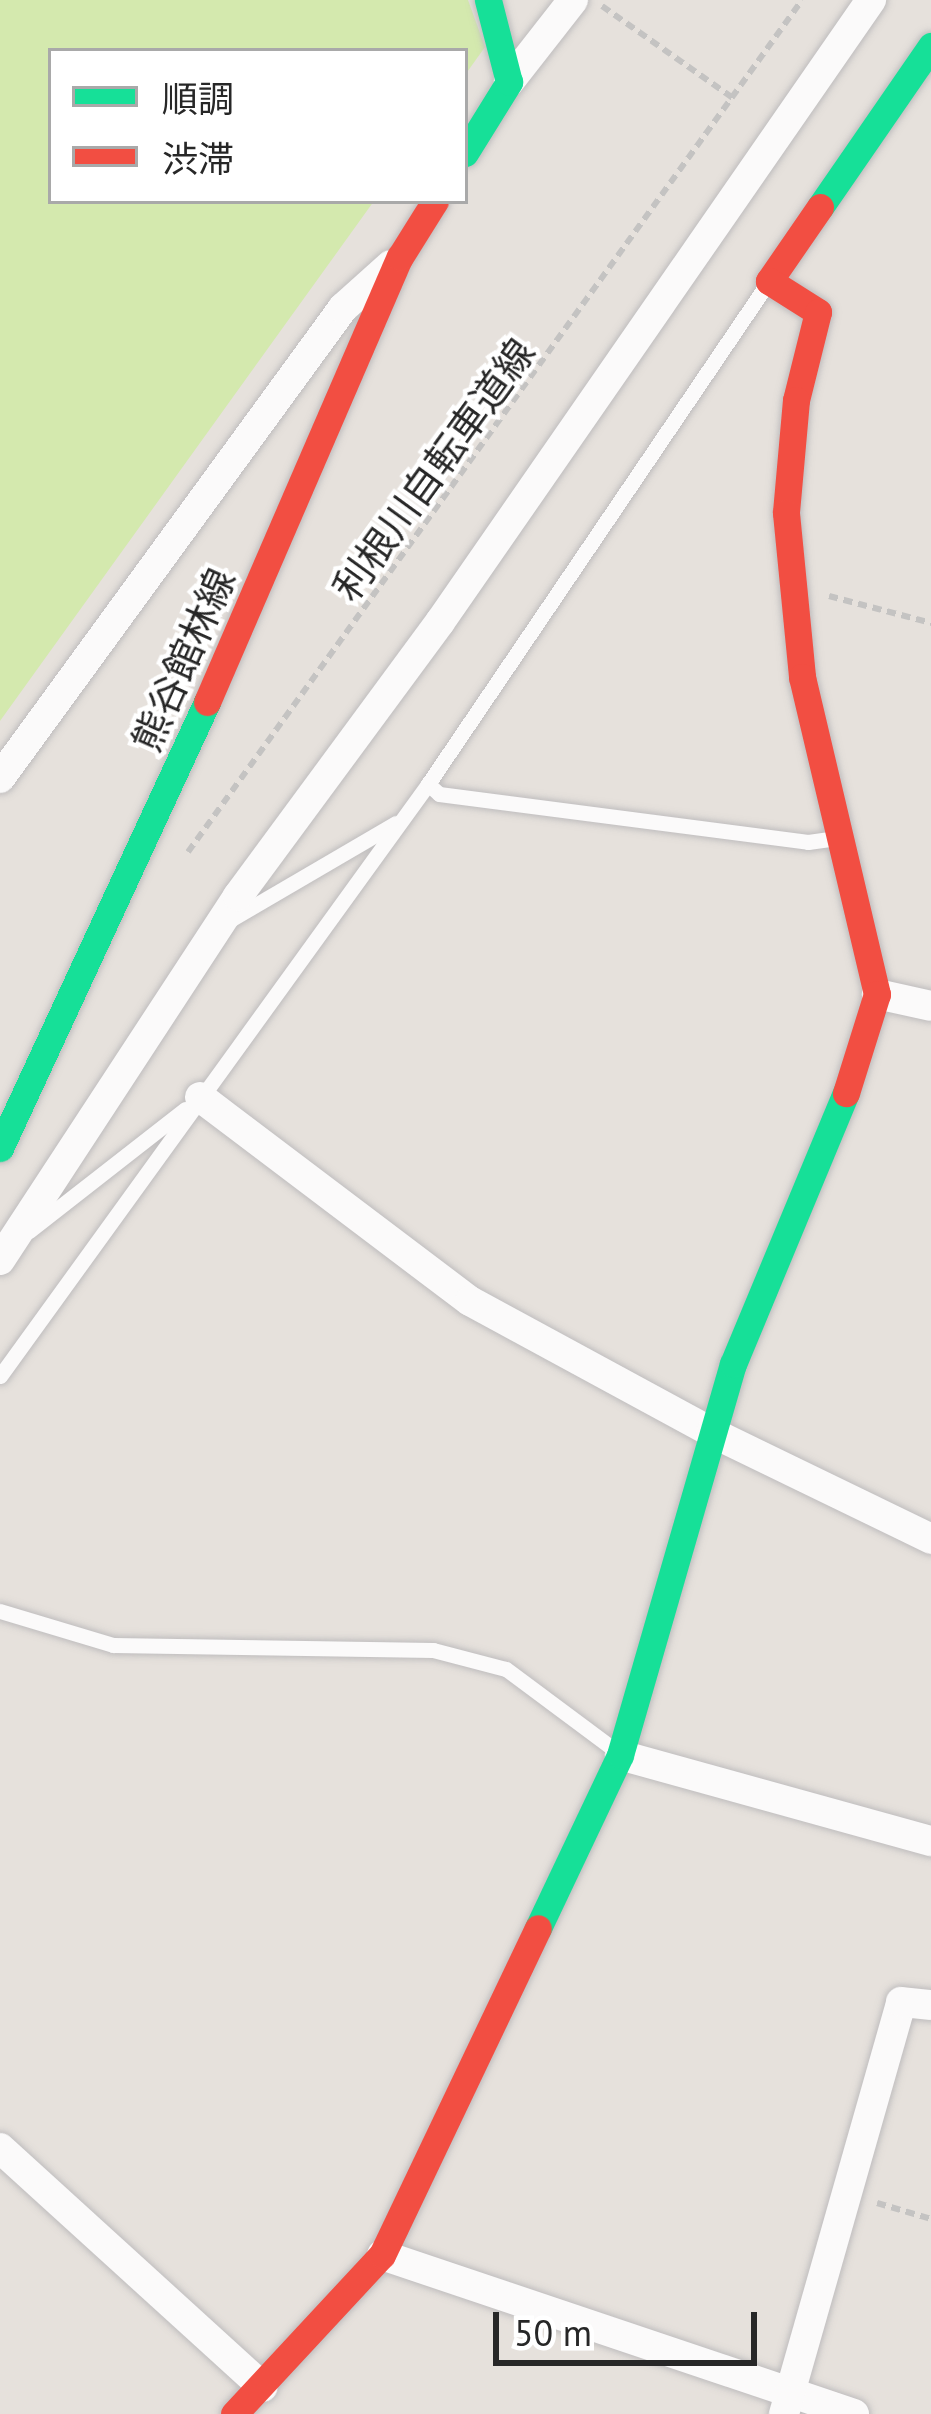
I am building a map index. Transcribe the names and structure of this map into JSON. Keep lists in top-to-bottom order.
{
  "streets": {
    "street": ["熊谷館林線"],
    "path": ["利根川自転車道線"]
  },
  "legend": ["順調", "渋滞"],
  "scale_bar": "50 m"
}
